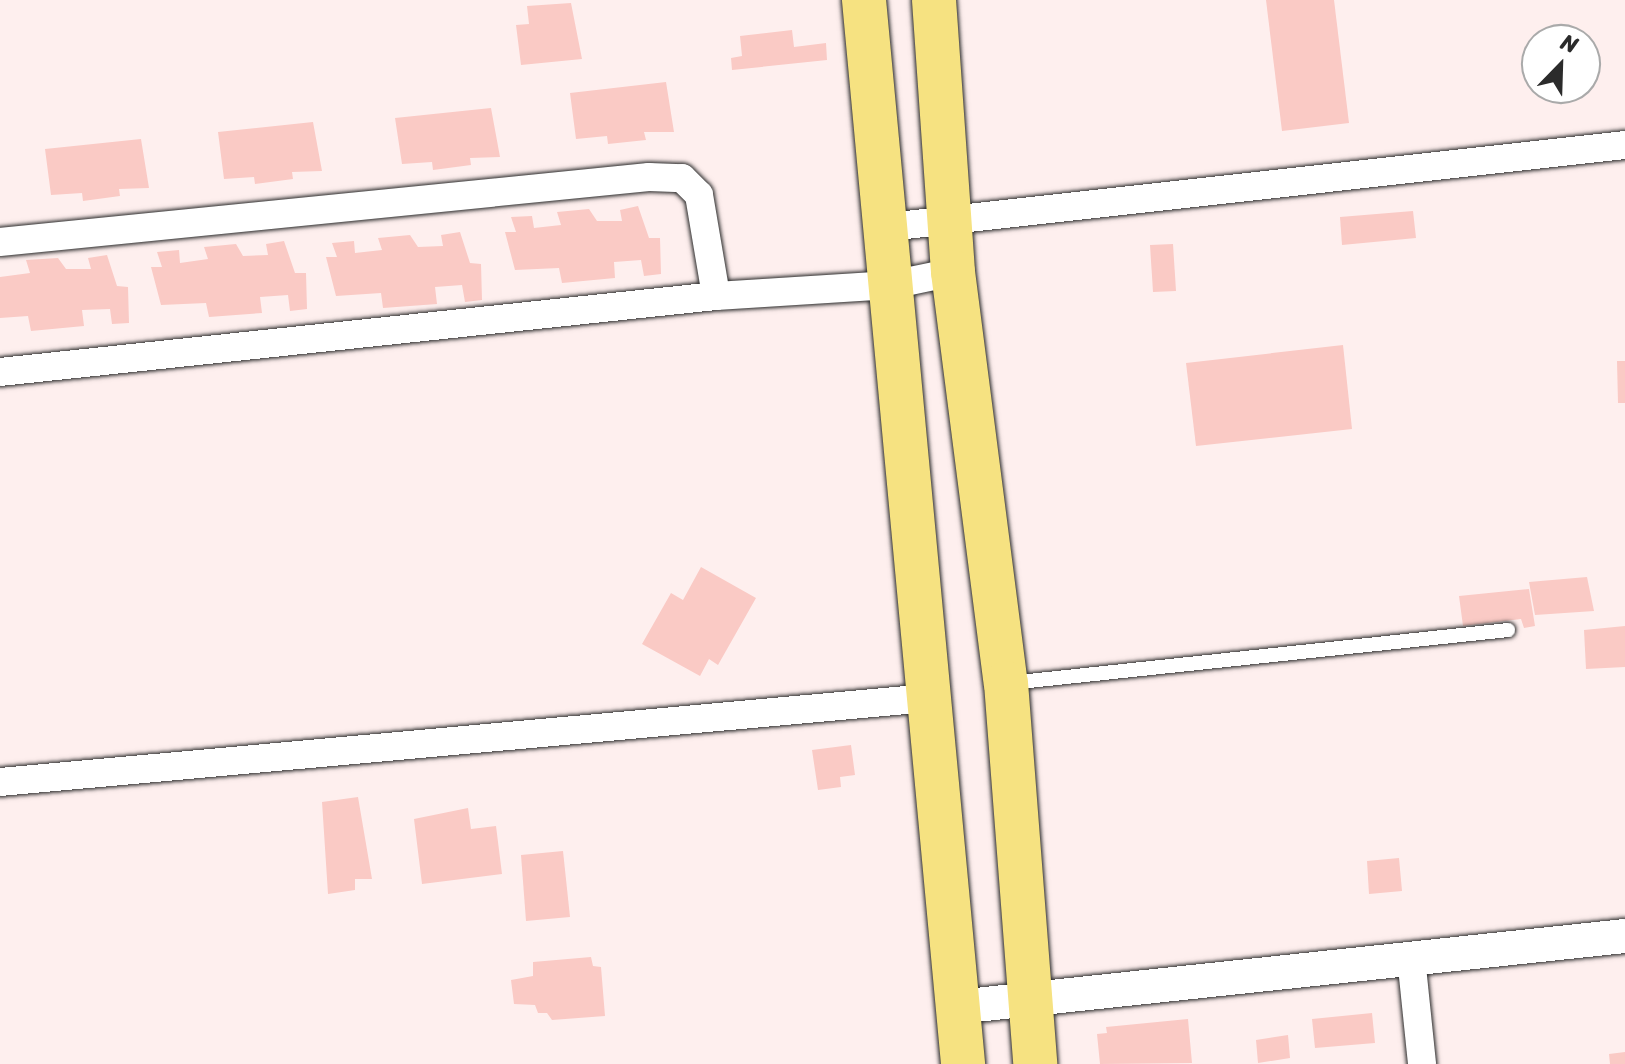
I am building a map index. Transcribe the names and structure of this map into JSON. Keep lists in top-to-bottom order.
{
  "north": "top right"
}
